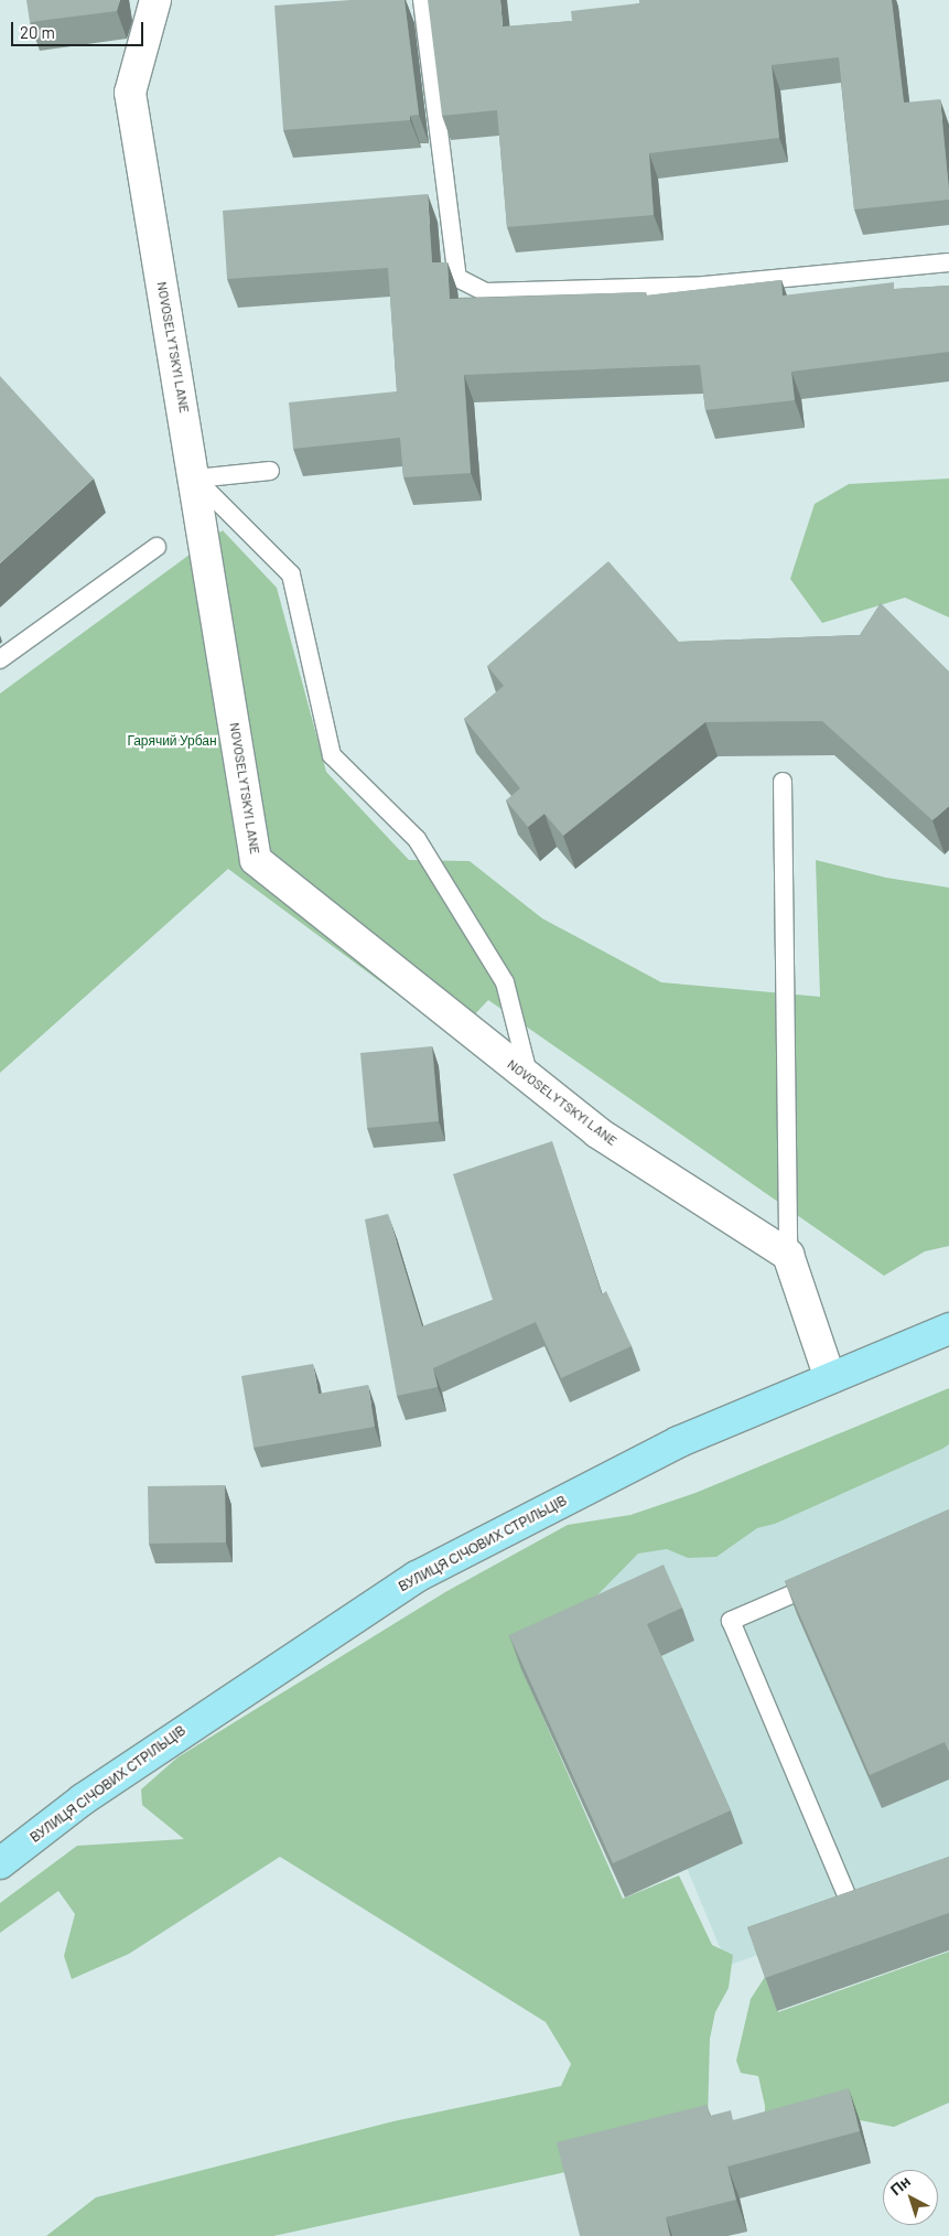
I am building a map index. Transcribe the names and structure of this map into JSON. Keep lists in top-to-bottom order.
{
  "streets": {
    "main road": ["ВУЛИЦЯ СІЧОВИХ СТРІЛЬЦІВ"],
    "street": ["NOVOSELYTSKYI LANE"]
  },
  "parks": ["Гарячий Урбан"],
  "scale_bar": "20 m",
  "north": "top left"
}
